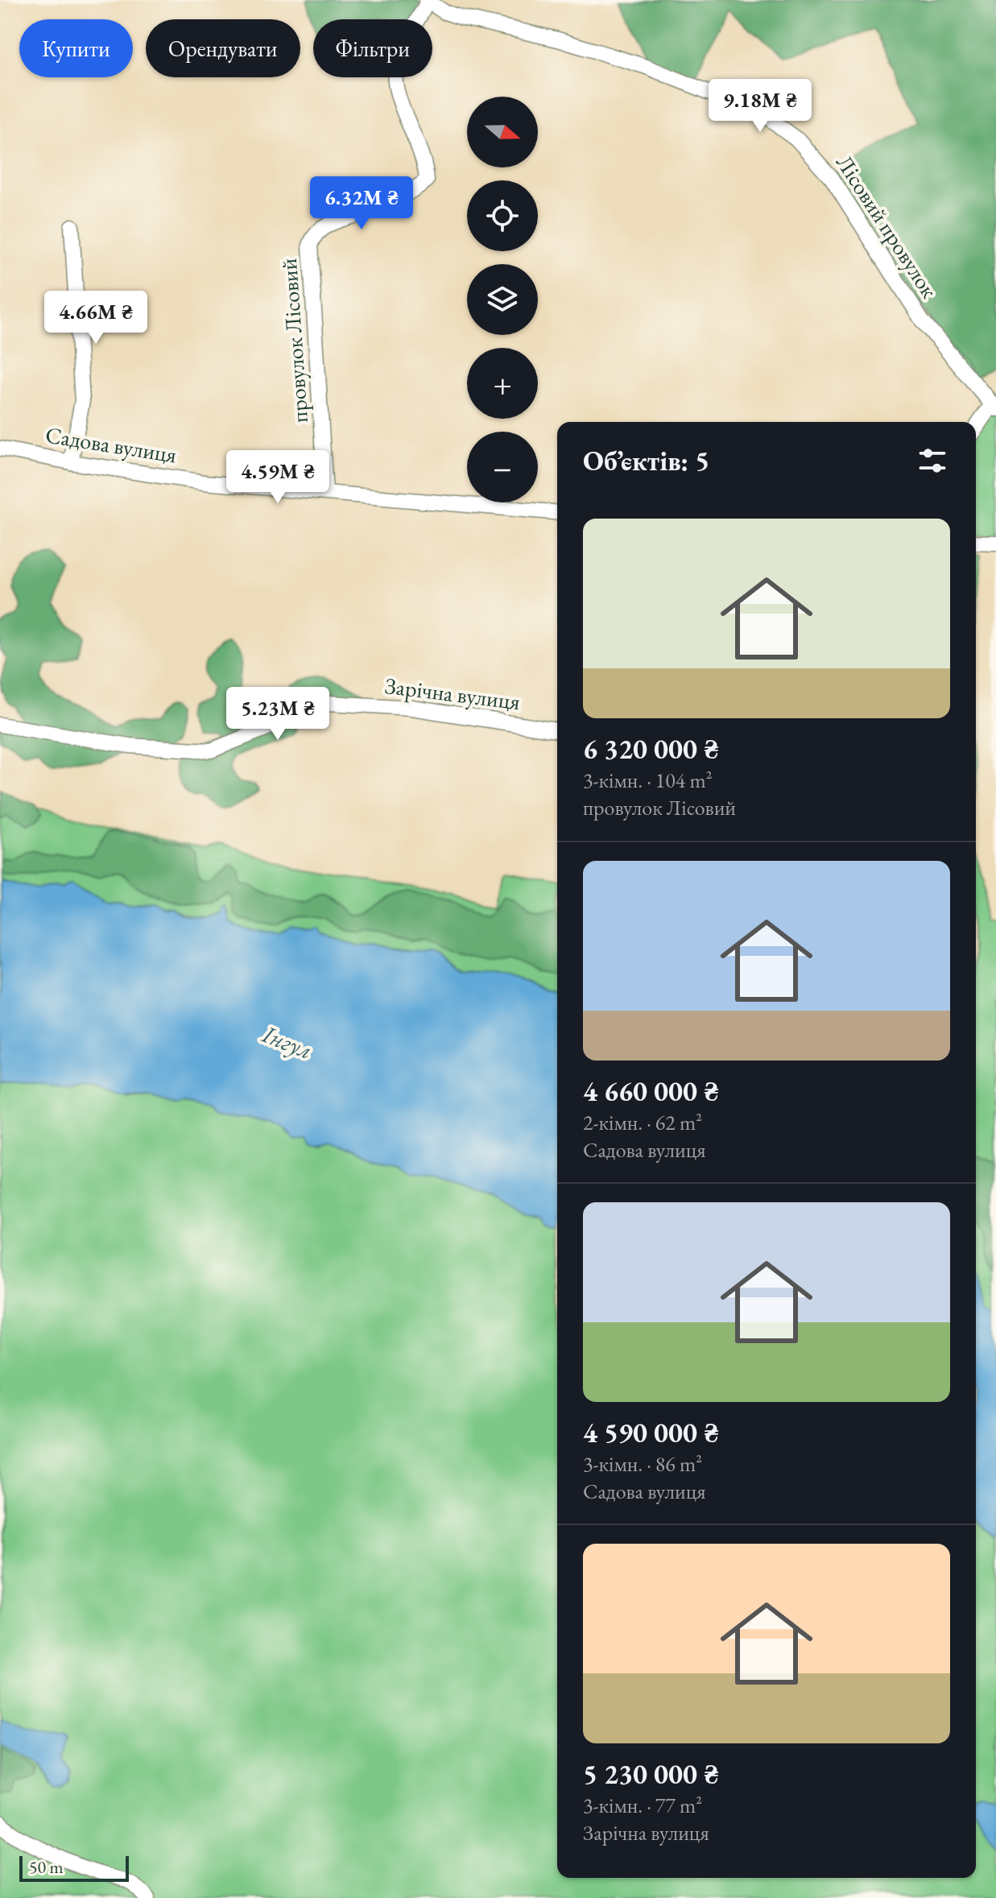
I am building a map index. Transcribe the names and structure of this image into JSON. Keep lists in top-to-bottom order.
{
  "streets": {
    "street": [
      "Лісовий провулок",
      "провулок Лісовий",
      "Садова вулиця",
      "Зарічна вулиця"
    ]
  },
  "crossings": [
    ["Лісовий провулок", "провулок Лісовий"],
    ["провулок Лісовий", "Садова вулиця"]
  ],
  "water": ["Інгул"],
  "scale_bar": "50 m",
  "north": "right",
  "page": {
    "chip": ["Купити", "Орендувати", "Фільтри"],
    "price": [
      "9.18M ₴",
      "6.32M ₴",
      "4.66M ₴",
      "4.59M ₴",
      "5.23M ₴"
    ],
    "map_buttons": ["+", "−"],
    "heading": "Об’єктів: 5",
    "list": [
      {
        "name": "6 320 000 ₴",
        "note": "3-кімн. · 104 m² · провулок Лісовий"
      },
      {
        "name": "4 660 000 ₴",
        "note": "2-кімн. · 62 m² · Садова вулиця"
      },
      {
        "name": "4 590 000 ₴",
        "note": "3-кімн. · 86 m² · Садова вулиця"
      },
      {
        "name": "5 230 000 ₴",
        "note": "3-кімн. · 77 m² · Зарічна вулиця"
      }
    ],
    "scale": "50 m"
  }
}
